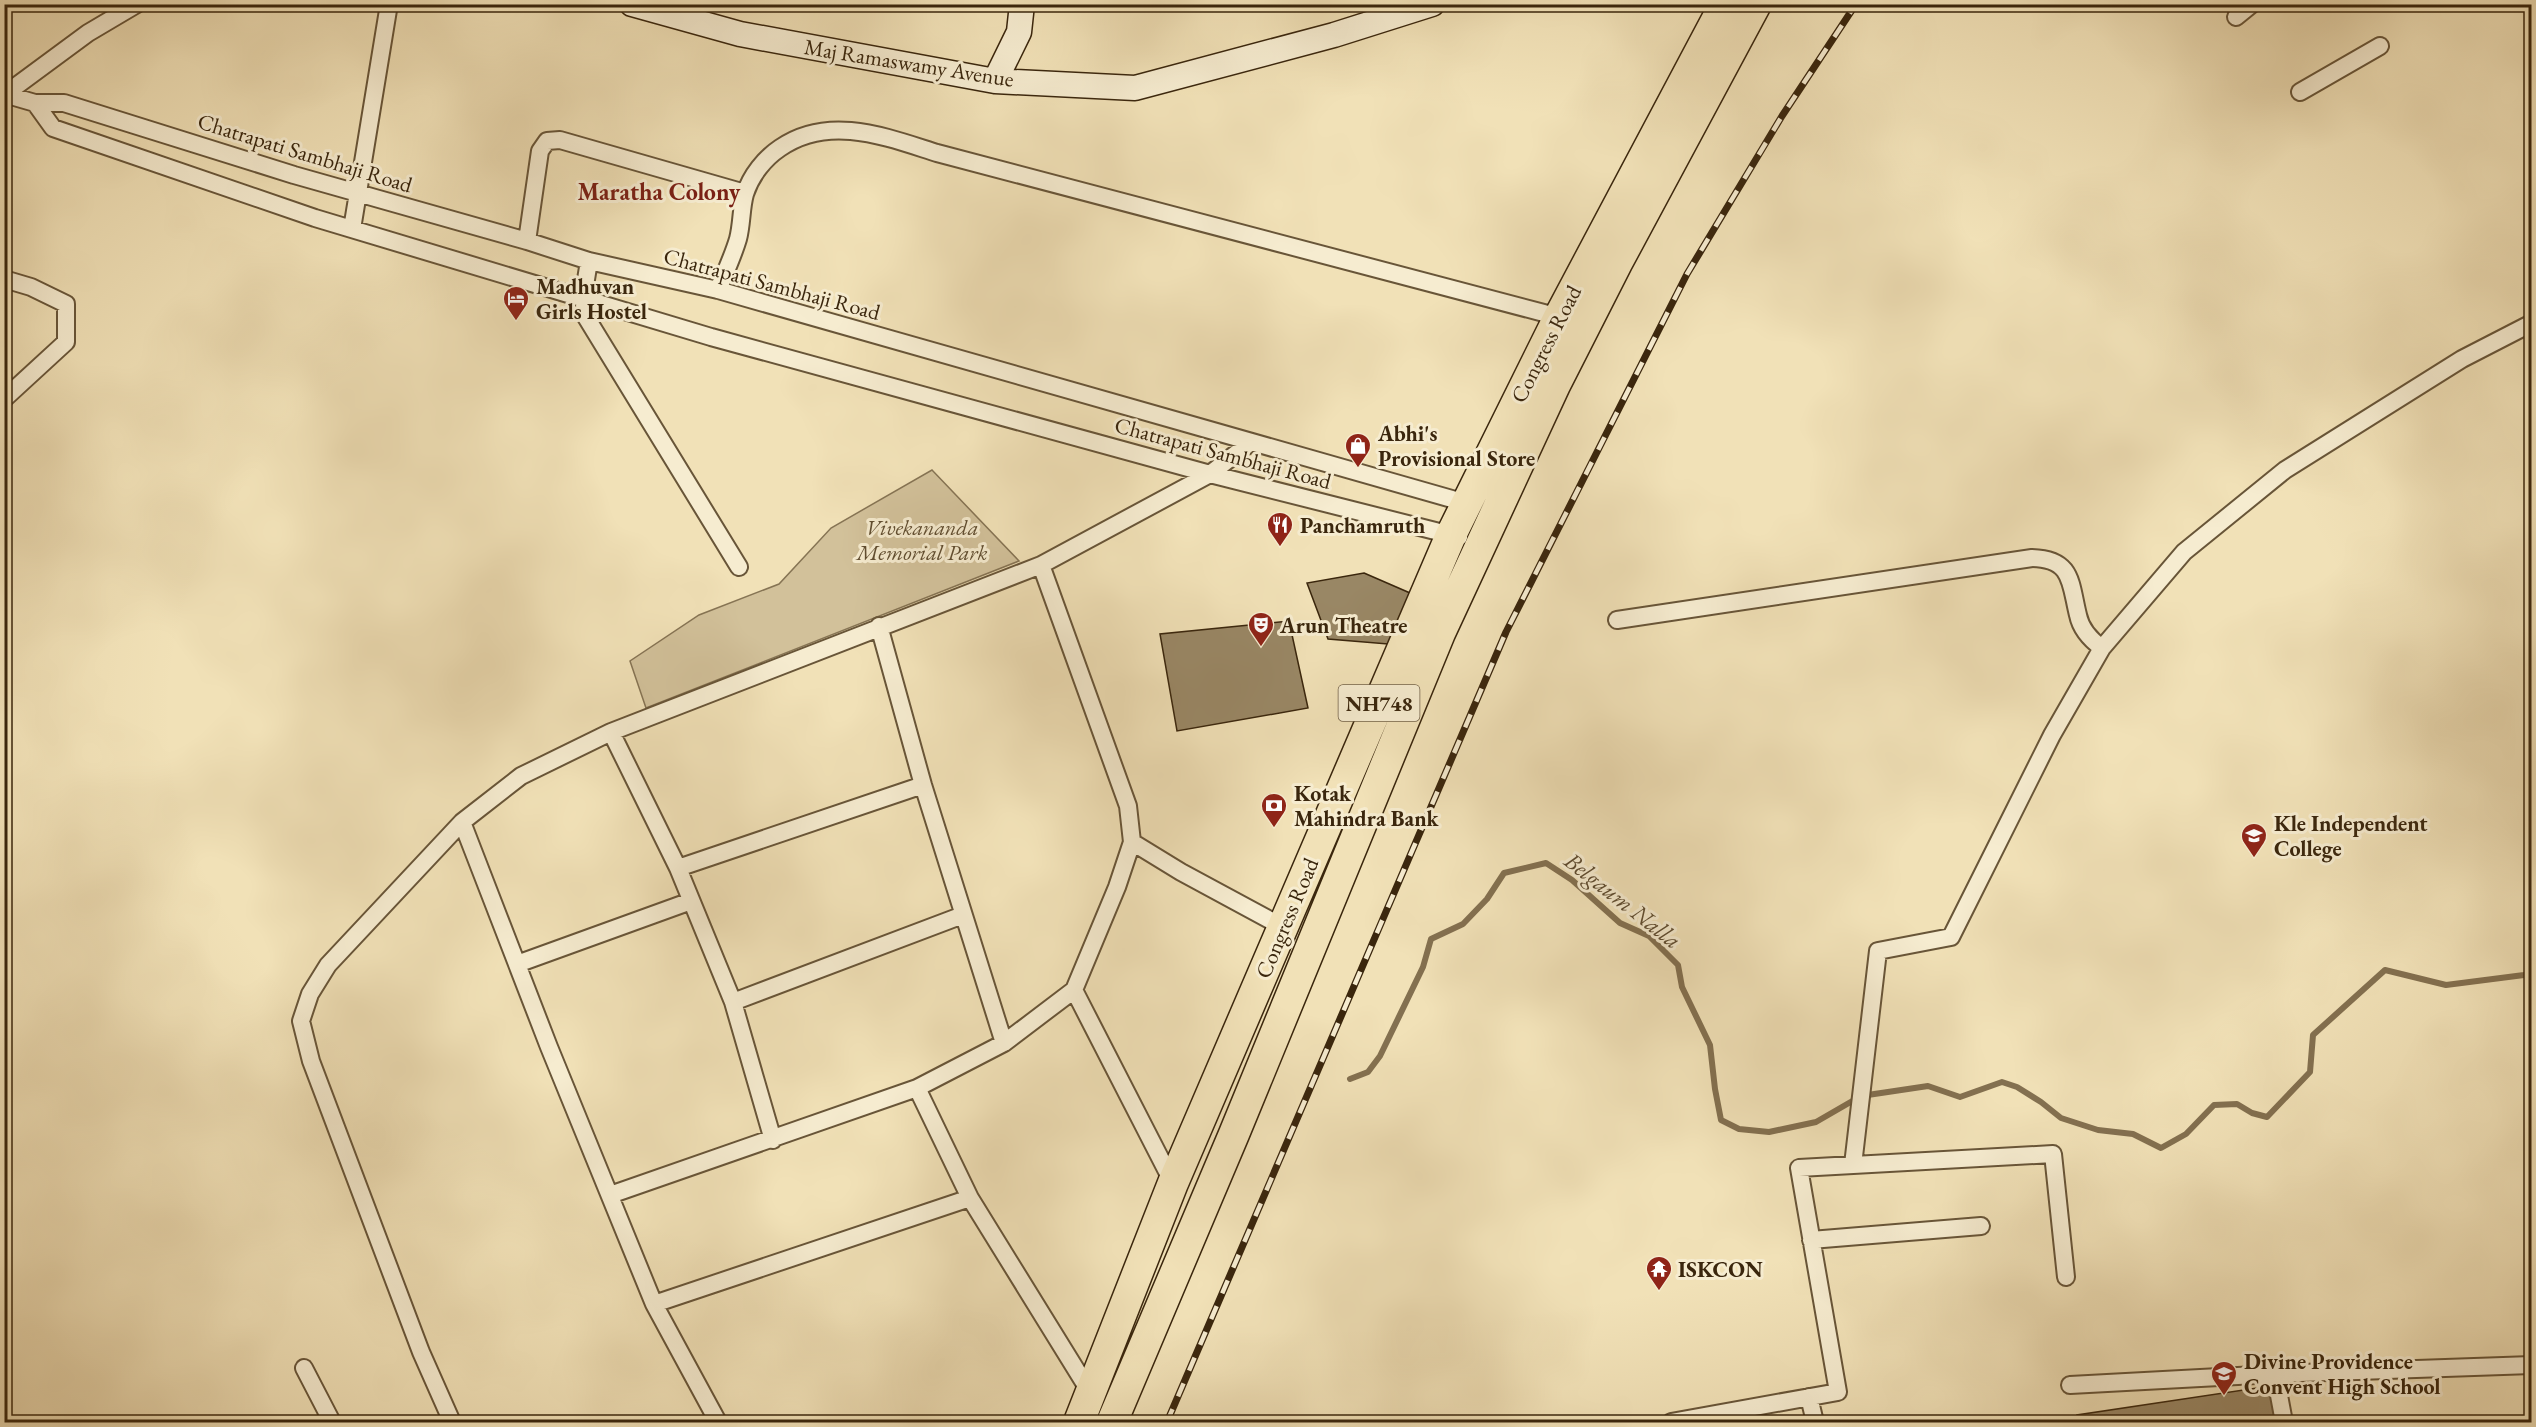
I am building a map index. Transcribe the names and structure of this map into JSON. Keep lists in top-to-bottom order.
{
  "streets": {
    "highway": ["Congress Road", "NH748"],
    "street": ["Maj Ramaswamy Avenue", "Chatrapati Sambhaji Road"]
  },
  "crossings": [
    ["Chatrapati Sambhaji Road", "Congress Road"]
  ],
  "districts": ["Maratha Colony"],
  "water": ["Belgaum Nalla"],
  "parks": ["Vivekananda Memorial Park"],
  "places": {
    "hotel": ["Madhuvan Girls Hostel"],
    "shop": ["Abhi's Provisional Store"],
    "restaurant": ["Panchamruth"],
    "theatre": ["Arun Theatre"],
    "bank": ["Kotak Mahindra Bank"],
    "school or university": ["Kle Independent College", "Divine Providence Convent High School"],
    "temple": ["ISKCON"]
  }
}
